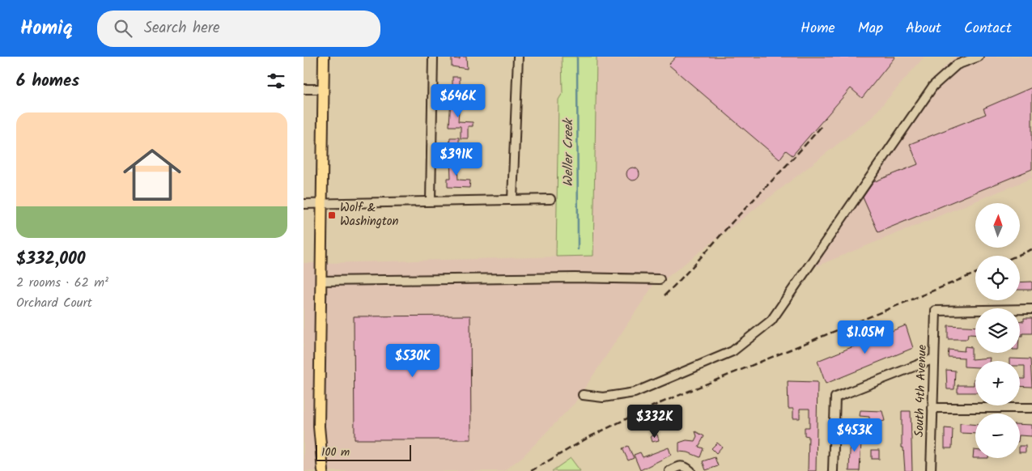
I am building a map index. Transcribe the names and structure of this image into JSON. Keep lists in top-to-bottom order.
{
  "streets": {
    "street": ["South 4th Avenue"]
  },
  "water": ["Weller Creek"],
  "places": {
    "transit": ["Wolf & Washington"]
  },
  "scale_bar": "100 m",
  "north": "top",
  "page": {
    "header": "Homiq",
    "search": "Search here",
    "nav": [
      "Home",
      "Map",
      "About",
      "Contact"
    ],
    "heading": "6 homes",
    "price": [
      "$646K",
      "$391K",
      "$1.05M",
      "$530K",
      "$332K",
      "$453K"
    ],
    "list": [
      {
        "name": "$332,000",
        "note": "2 rooms · 62 m² · Orchard Court"
      }
    ],
    "map_buttons": ["+", "−"],
    "scale": "100 m"
  }
}
